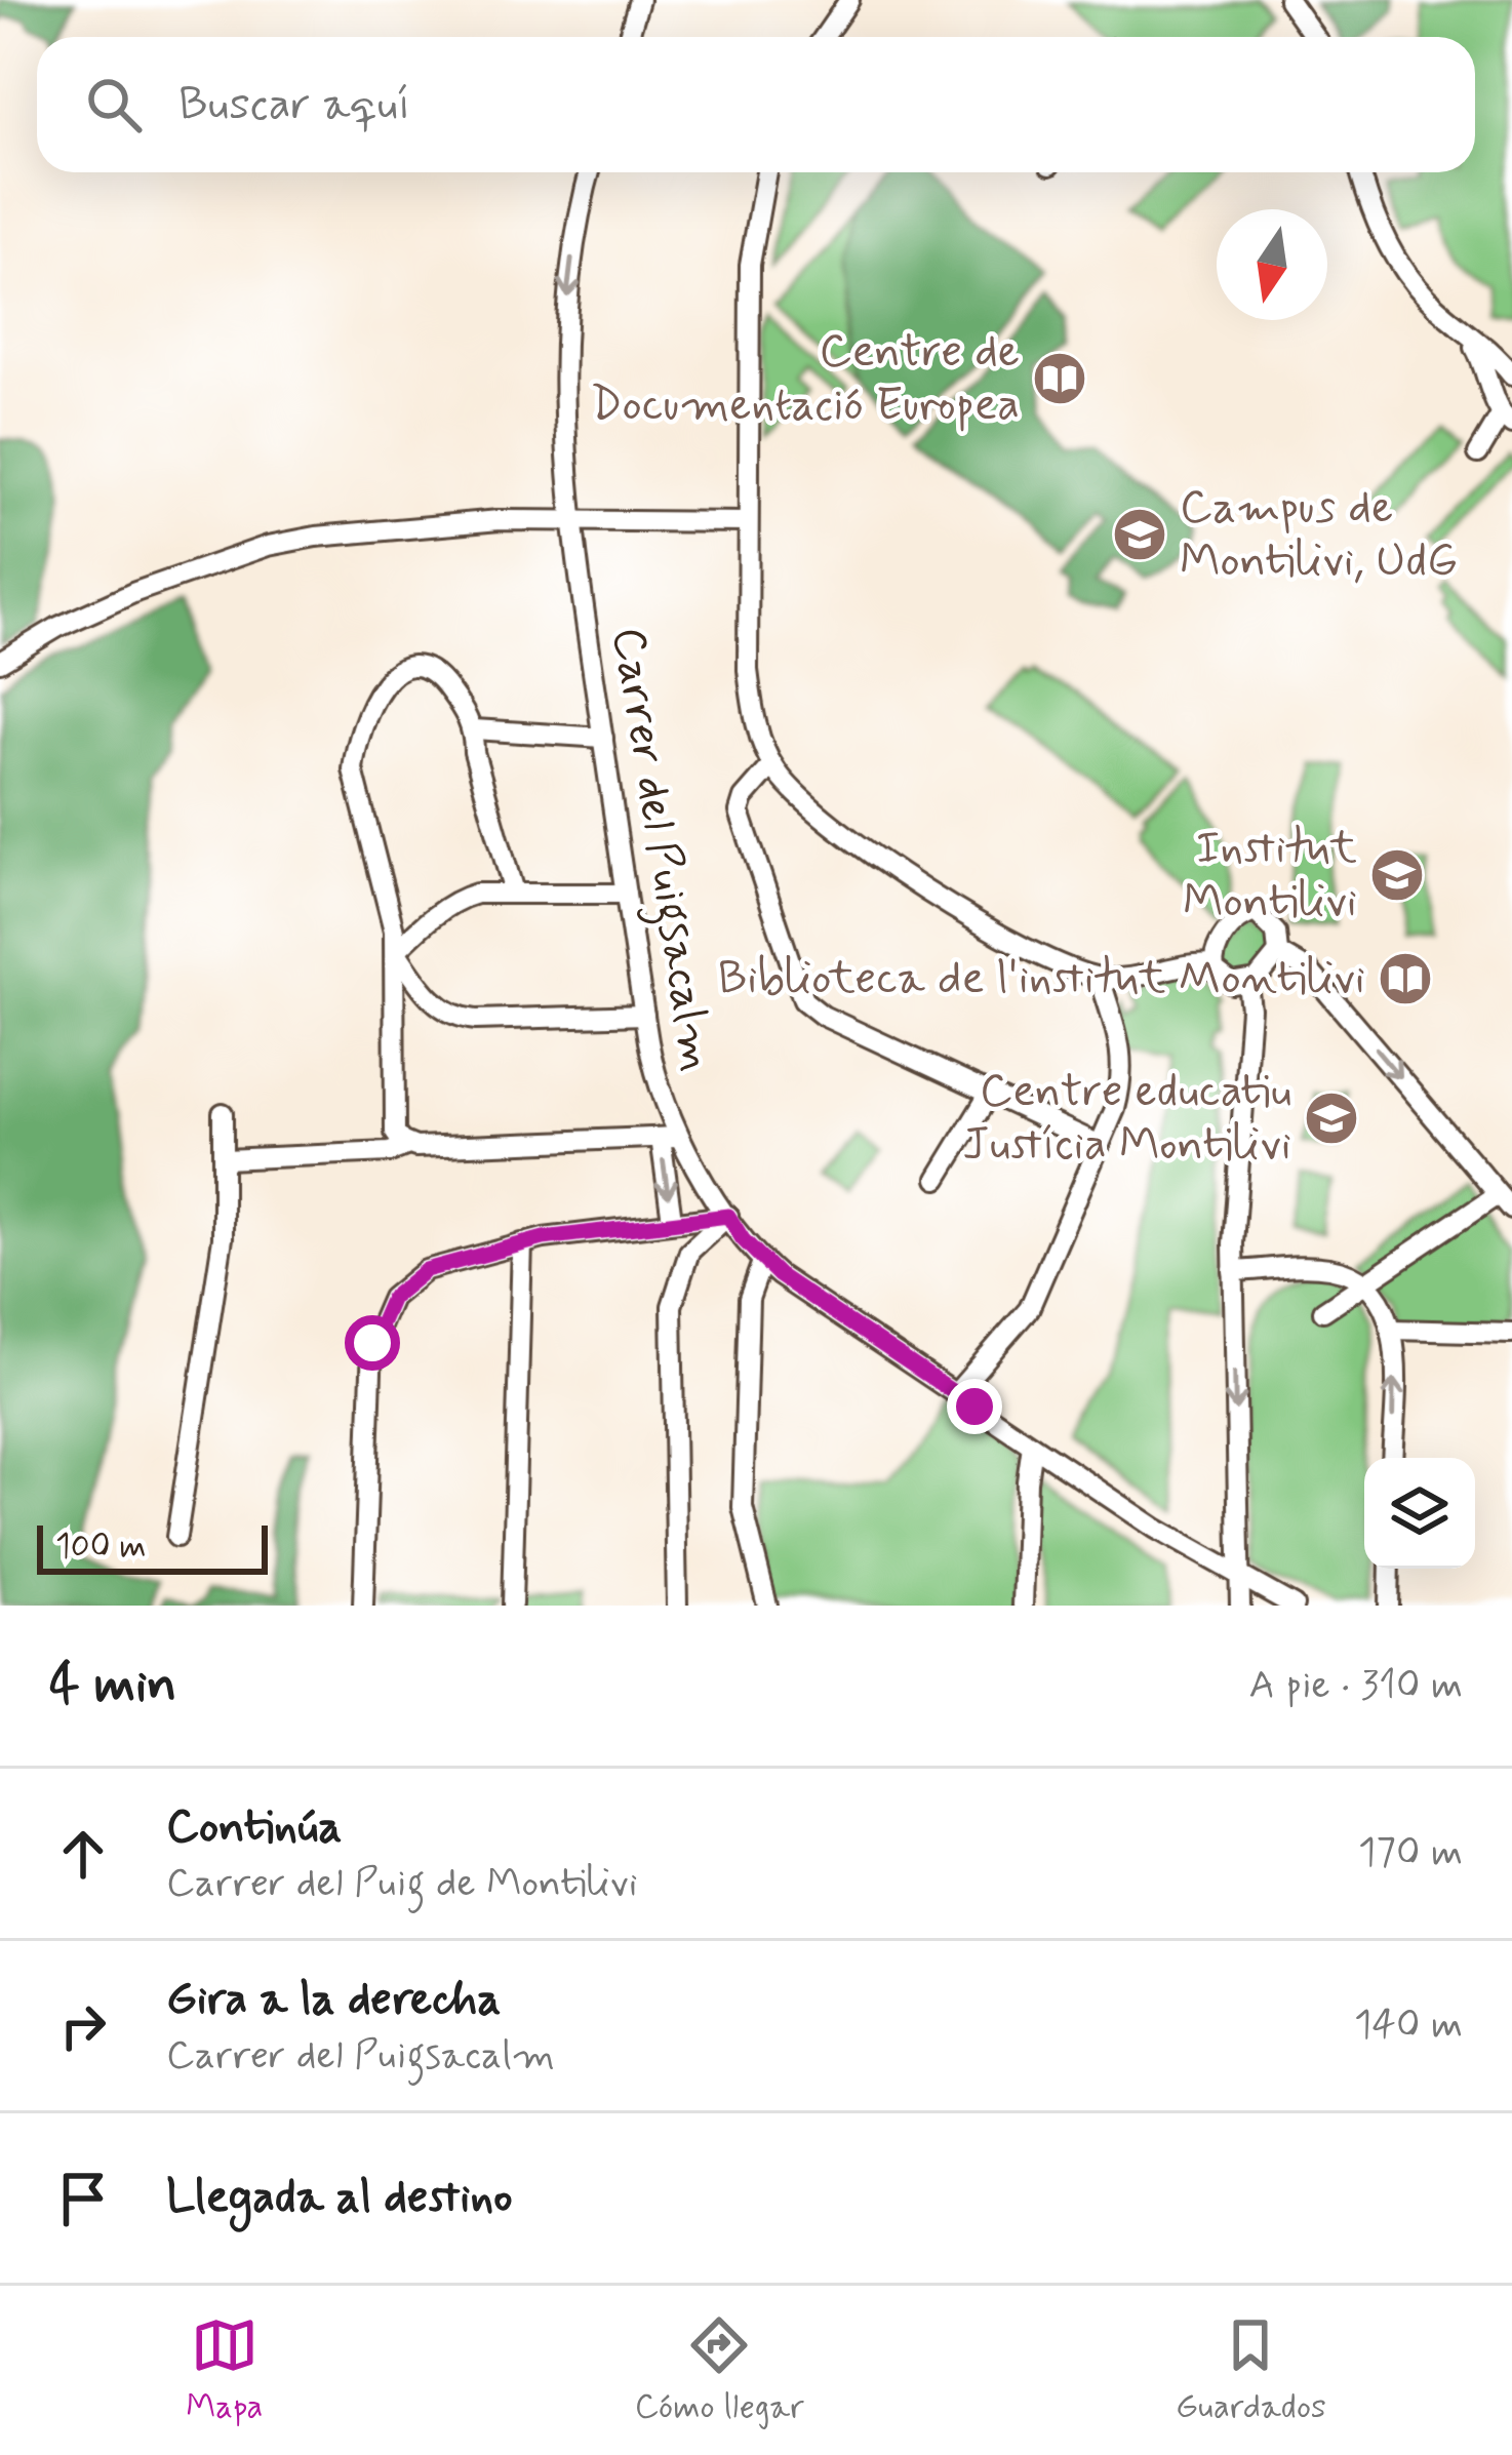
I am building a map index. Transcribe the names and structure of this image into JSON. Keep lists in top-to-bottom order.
{
  "streets": {
    "street": ["Carrer del Puigsacalm"]
  },
  "places": {
    "library": ["Centre de Documentació Europea", "Biblioteca de l'institut Montilivi"],
    "school or university": ["Campus de Montilivi, UdG", "Institut Montilivi", "Centre educatiu Justícia Montilivi"]
  },
  "scale_bar": "100 m",
  "north": "bottom",
  "page": {
    "search": "Buscar aquí",
    "scale": "100 m",
    "heading": ["4 min", "A pie · 310 m"],
    "list": [
      ["Continúa", "Carrer del Puig de Montilivi", "170 m"],
      ["Gira a la derecha", "Carrer del Puigsacalm", "140 m"],
      "Llegada al destino"
    ],
    "nav": ["Mapa", "Cómo llegar", "Guardados"]
  }
}
